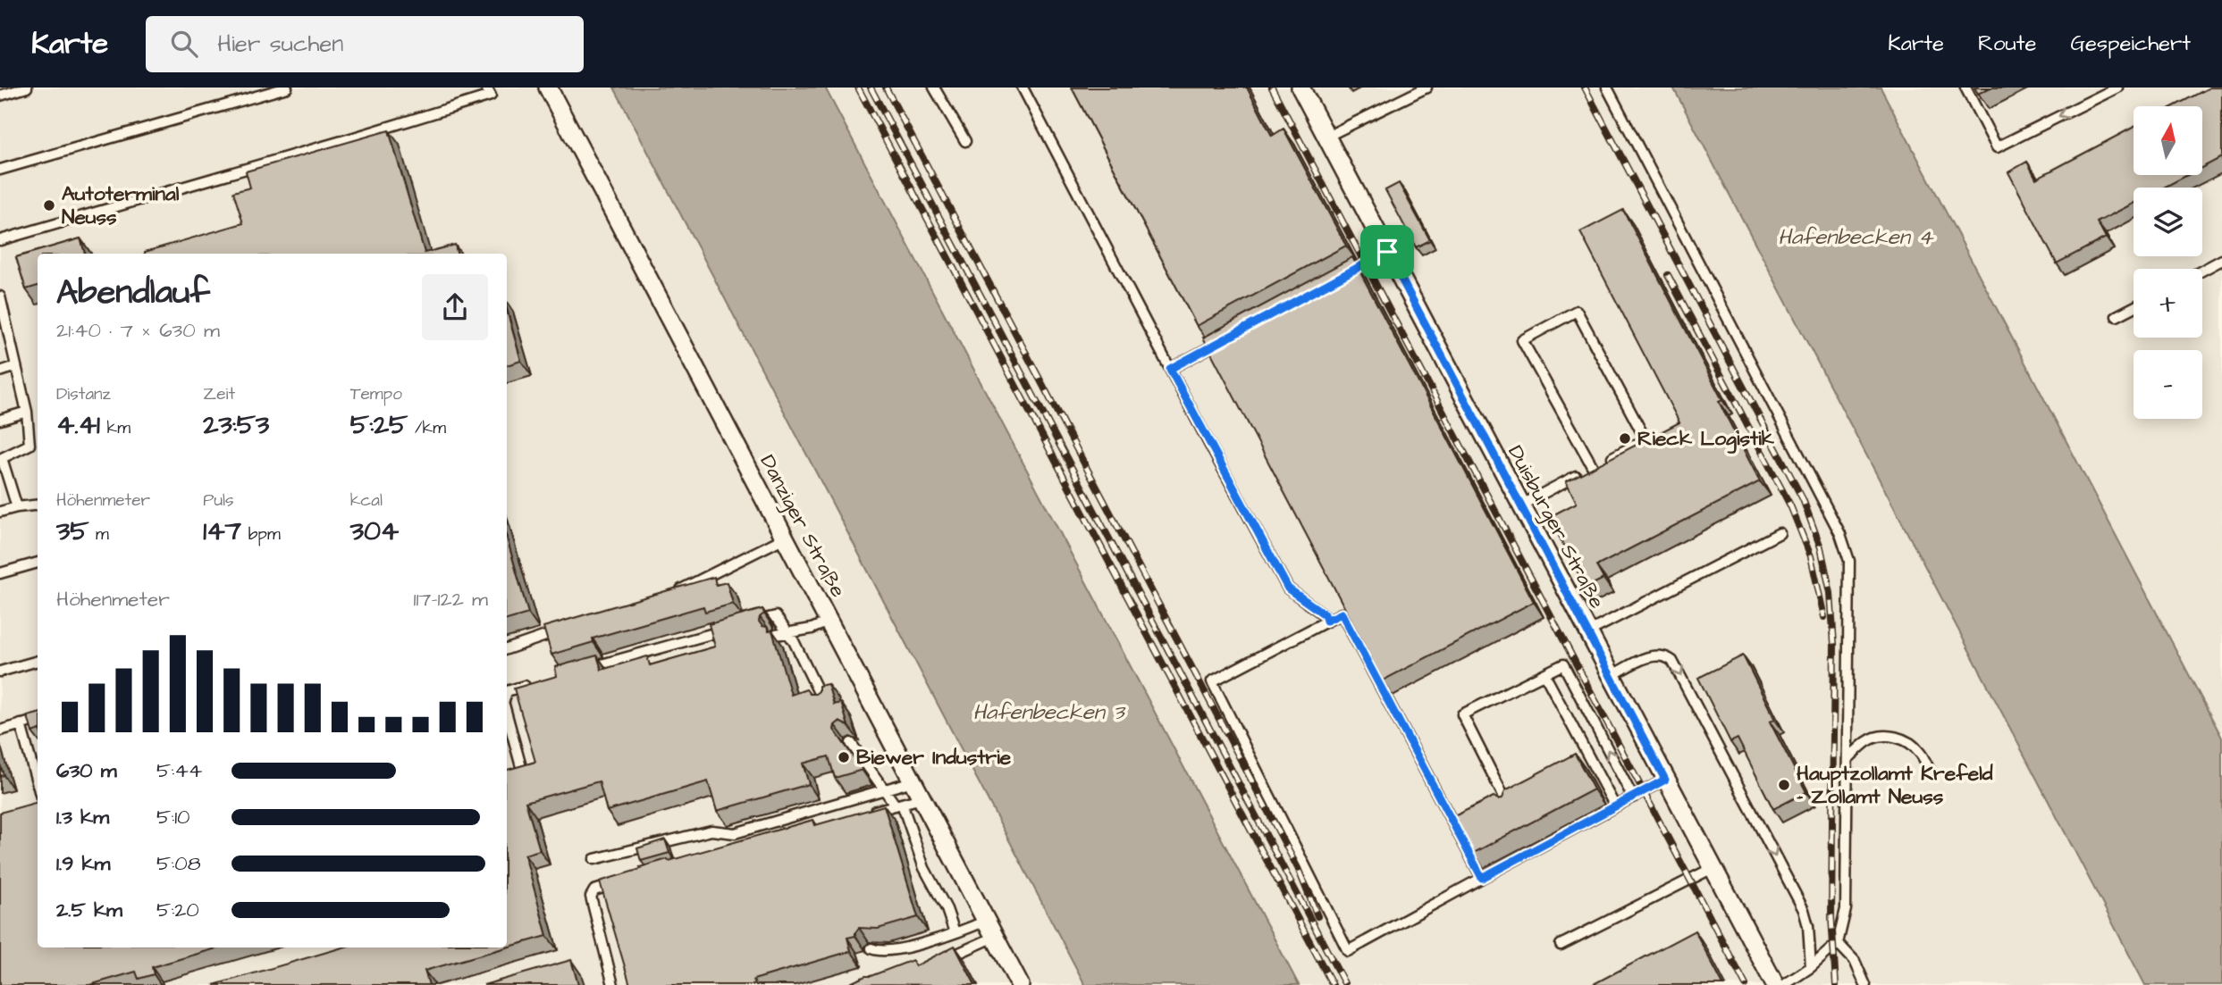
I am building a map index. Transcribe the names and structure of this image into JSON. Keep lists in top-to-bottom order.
{
  "streets": {
    "street": ["Danziger Straße", "Duisburger Straße"]
  },
  "water": ["Hafenbecken 4", "Hafenbecken 3"],
  "places": [
    "Autoterminal Neuss",
    "Rieck Logistik",
    "Biewer Industrie",
    "Hauptzollamt Krefeld - Zollamt Neuss"
  ],
  "north": "top",
  "page": {
    "header": "Karte",
    "search": "Hier suchen",
    "nav": ["Karte", "Route", "Gespeichert"],
    "map_buttons": ["+", "−"],
    "heading": ["Abendlauf", "21:40 · 7 × 630 m"],
    "stats": [
      ["Distanz", "4.41 km"],
      ["Zeit", "23:53"],
      ["Tempo", "5:25 /km"],
      ["Höhenmeter", "35 m"],
      ["Puls", "147 bpm"],
      ["kcal", "304"]
    ],
    "chart": ["Höhenmeter", "117–122 m"],
    "list": [
      {
        "name": "630 m",
        "note": "5:44"
      },
      {
        "name": "1.3 km",
        "note": "5:10"
      },
      {
        "name": "1.9 km",
        "note": "5:08"
      },
      {
        "name": "2.5 km",
        "note": "5:20"
      }
    ]
  }
}
